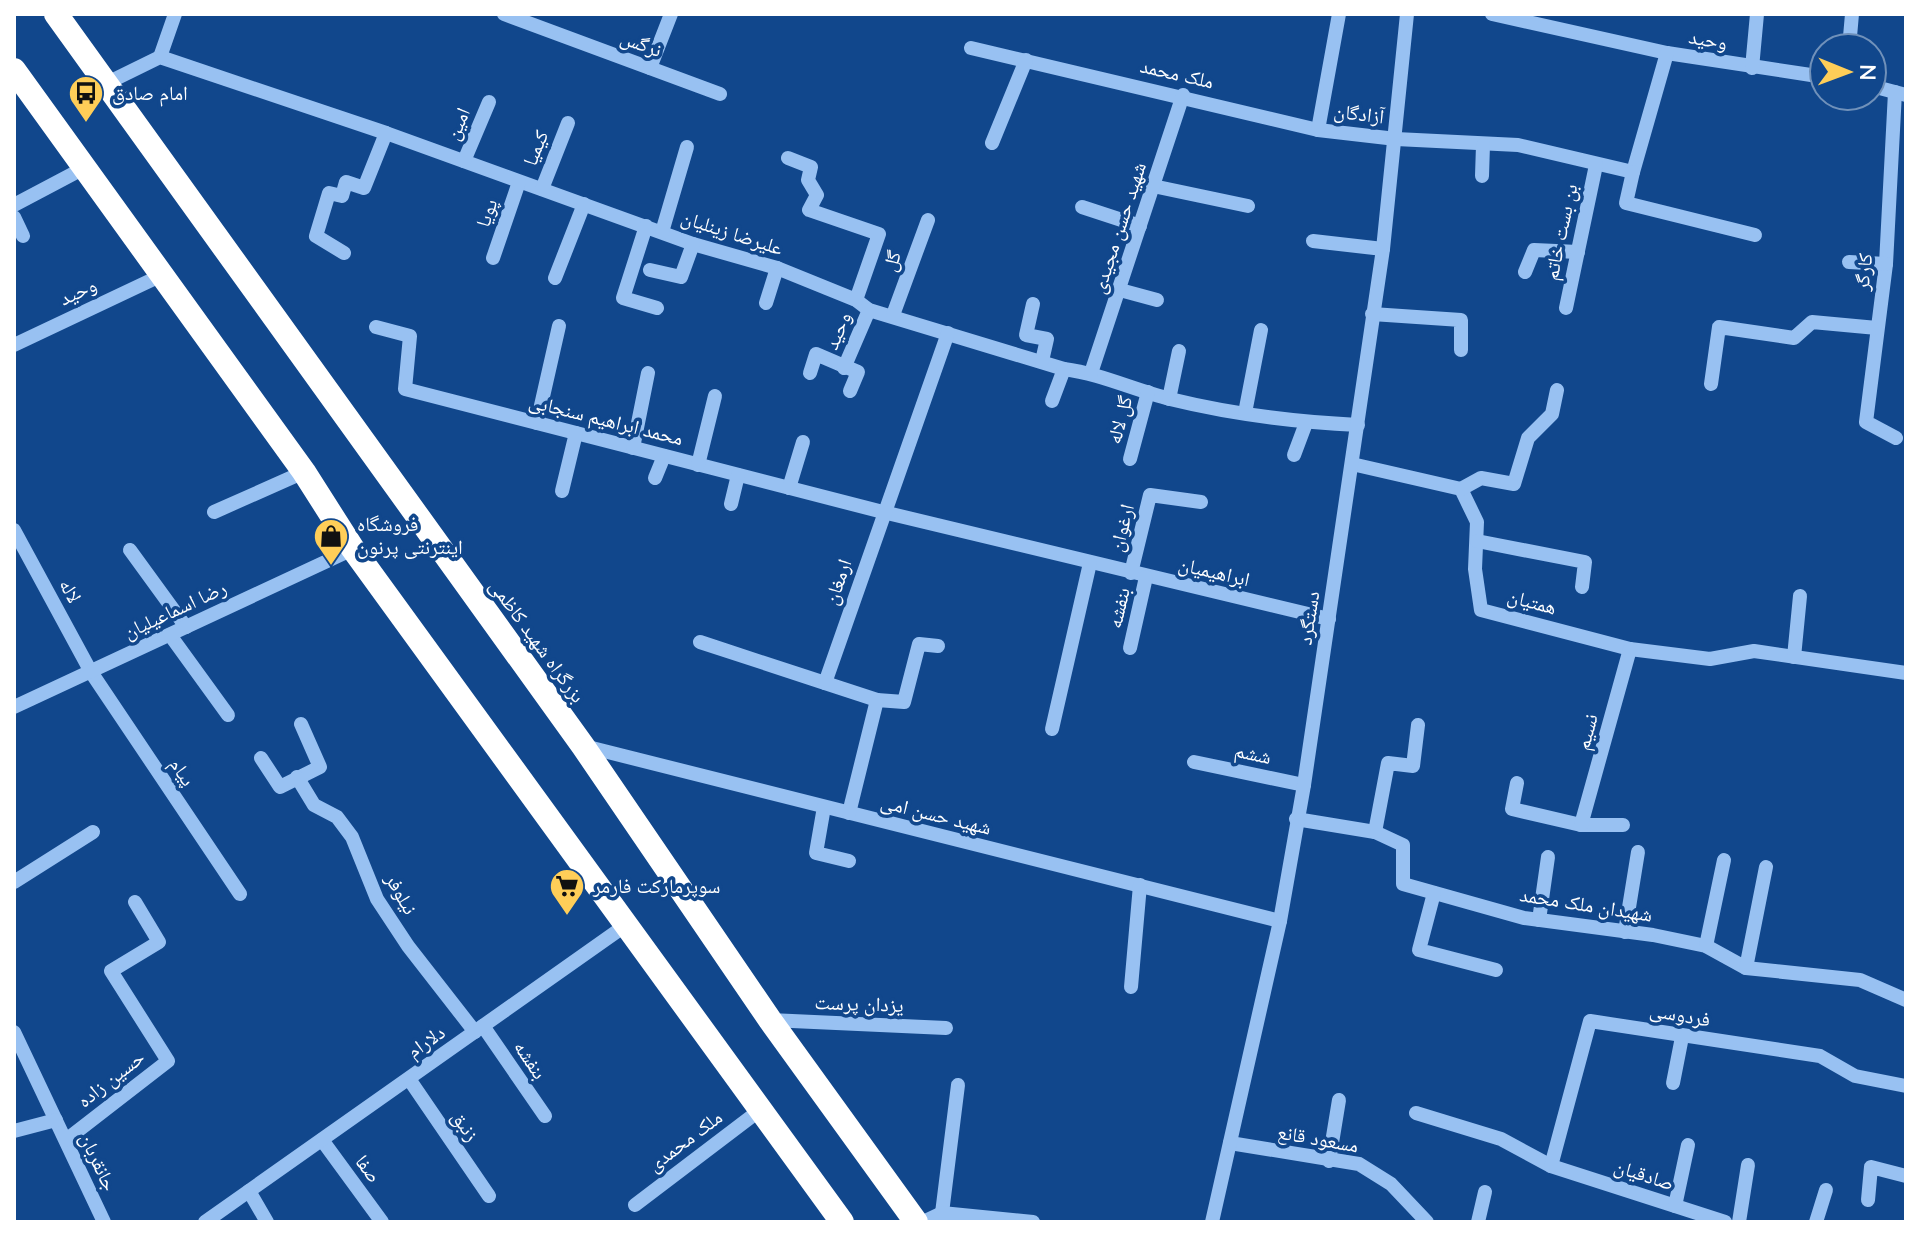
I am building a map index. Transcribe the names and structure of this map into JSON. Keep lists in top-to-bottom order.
{
  "streets": {
    "highway": ["بزرگراه شهید کاظمی"],
    "street": [
      "وحید",
      "نرگس",
      "ملک محمد",
      "آزادگان",
      "امین",
      "کیمیا",
      "پویا",
      "شهید حسن مجیدی",
      "بن بست خاتم",
      "علیرضا زینلیان",
      "گل",
      "کارگر",
      "محمد ابراهیم سنجابی",
      "گل لاله",
      "ارغوان",
      "ابراهیمیان",
      "ارمغان",
      "لاله",
      "همتیان",
      "بنفشه",
      "رضا اسماعیلیان",
      "دستگرد",
      "نسیم",
      "ششم",
      "پیام",
      "شهید حسن امی",
      "نیلوفر",
      "شهیدان ملک محمد",
      "یزدان پرست",
      "فردوسی",
      "دلارام",
      "حسین زاده",
      "زنبق",
      "مسعود قانع",
      "ملک محمدی",
      "جانقربان",
      "صفا",
      "صادقیان"
    ]
  },
  "crossings": [
    ["وحید", "علیرضا زینلیان"],
    ["ملک محمد", "آزادگان"],
    ["ملک محمد", "شهید حسن مجیدی"],
    ["آزادگان", "بن بست خاتم"],
    ["آزادگان", "دستگرد"],
    ["امین", "علیرضا زینلیان"],
    ["کیمیا", "علیرضا زینلیان"],
    ["پویا", "علیرضا زینلیان"],
    ["شهید حسن مجیدی", "علیرضا زینلیان"],
    ["علیرضا زینلیان", "گل"],
    ["علیرضا زینلیان", "گل لاله"],
    ["علیرضا زینلیان", "ارمغان"],
    ["علیرضا زینلیان", "دستگرد"],
    ["محمد ابراهیم سنجابی", "ابراهیمیان"],
    ["محمد ابراهیم سنجابی", "ارمغان"],
    ["ارغوان", "ابراهیمیان"],
    ["ابراهیمیان", "ارمغان"],
    ["ابراهیمیان", "بنفشه"],
    ["ابراهیمیان", "دستگرد"],
    ["لاله", "رضا اسماعیلیان"],
    ["لاله", "پیام"],
    ["همتیان", "نسیم"],
    ["بنفشه", "نیلوفر"],
    ["بنفشه", "دلارام"],
    ["رضا اسماعیلیان", "پیام"],
    ["دستگرد", "ششم"],
    ["دستگرد", "شهید حسن امی"],
    ["دستگرد", "شهیدان ملک محمد"],
    ["دستگرد", "مسعود قانع"],
    ["بزرگراه شهید کاظمی", "شهید حسن امی"],
    ["بزرگراه شهید کاظمی", "یزدان پرست"],
    ["نیلوفر", "دلارام"],
    ["فردوسی", "صادقیان"],
    ["دلارام", "زنبق"],
    ["دلارام", "صفا"],
    ["حسین زاده", "جانقربان"]
  ],
  "places": {
    "bus stop": ["امام صادق"],
    "shop": ["فروشگاه اینترنتی پرنون"],
    "supermarket": ["سوپرمارکت فارمر"]
  },
  "north": "right"
}
